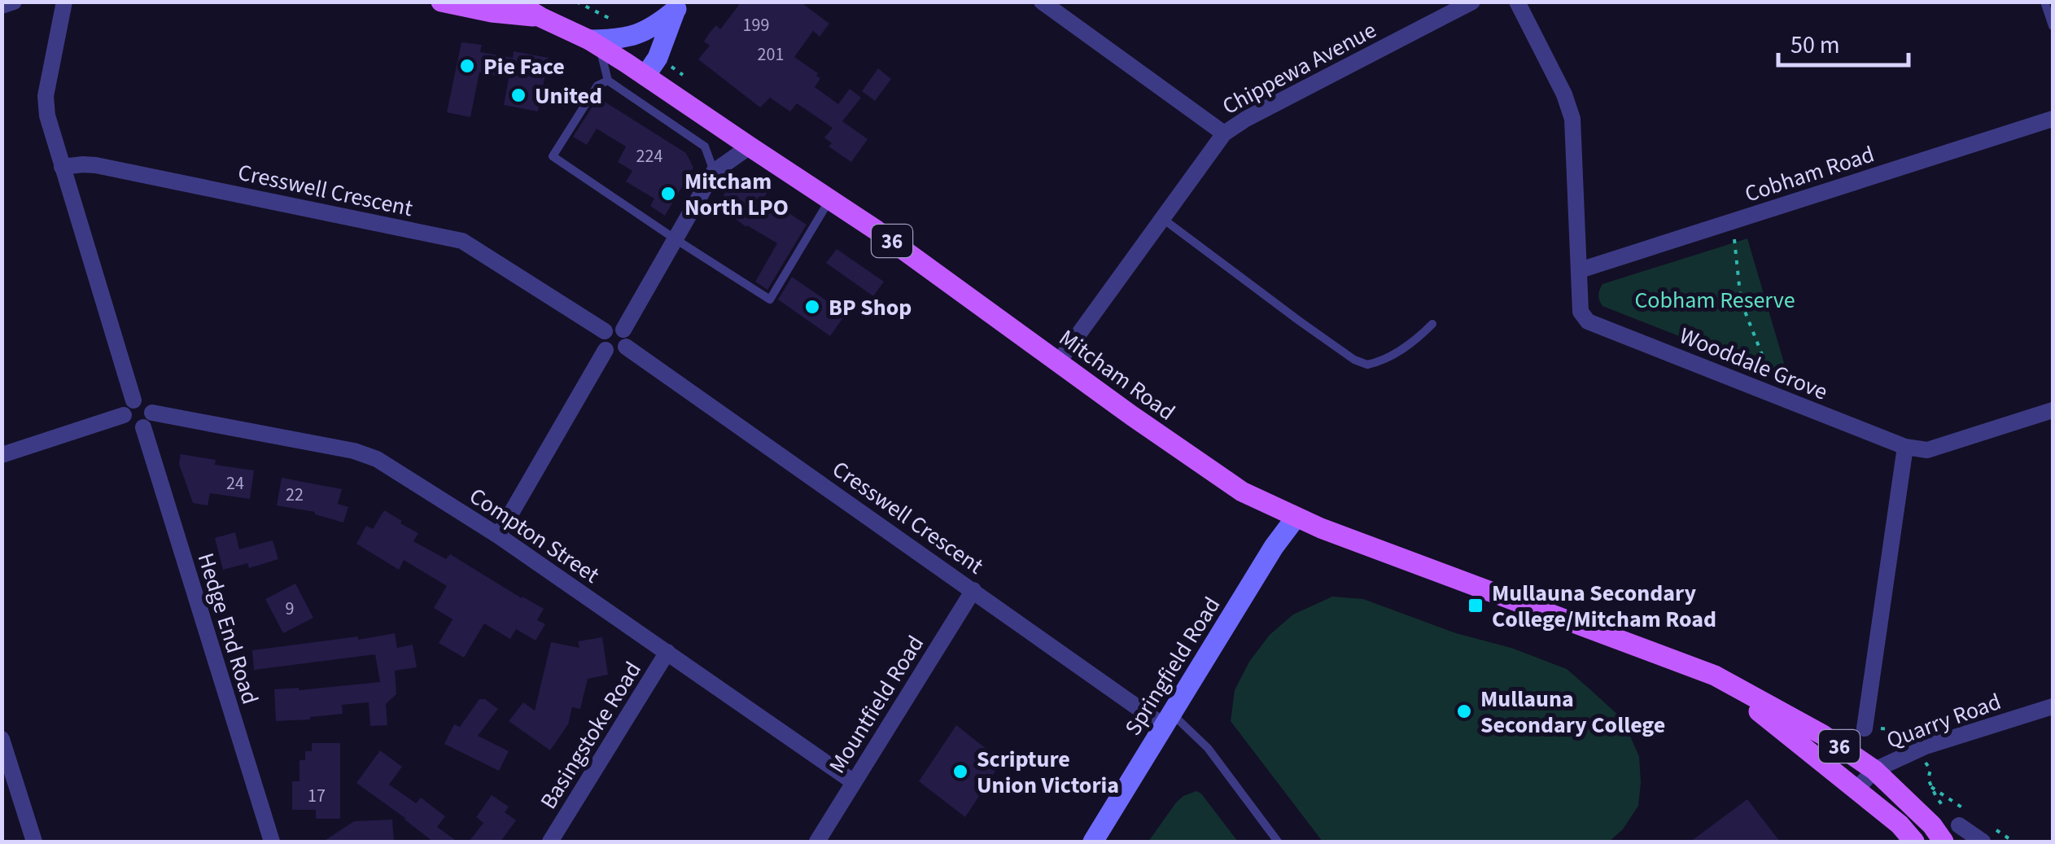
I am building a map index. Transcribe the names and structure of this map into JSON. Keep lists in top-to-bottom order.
{
  "streets": {
    "main road": ["36", "Mitcham Road", "Springfield Road"],
    "street": [
      "Chippewa Avenue",
      "Cobham Road",
      "Cresswell Crescent",
      "Wooddale Grove",
      "Compton Street",
      "Hedge End Road",
      "Mountfield Road",
      "Quarry Road",
      "Basingstoke Road"
    ]
  },
  "crossings": [
    ["Chippewa Avenue", "Mitcham Road"],
    ["Cobham Road", "Wooddale Grove"],
    ["Cresswell Crescent", "Springfield Road"],
    ["Cresswell Crescent", "Mountfield Road"],
    ["Mitcham Road", "Springfield Road"],
    ["Mitcham Road", "Quarry Road"],
    ["Compton Street", "Hedge End Road"],
    ["Compton Street", "Mountfield Road"],
    ["Compton Street", "Basingstoke Road"]
  ],
  "parks": ["Cobham Reserve"],
  "places": {
    "other": [
      "Pie Face",
      "United",
      "Mitcham North LPO",
      "BP Shop",
      "Mullauna Secondary College",
      "Scripture Union Victoria"
    ],
    "transit": ["Mullauna Secondary College/Mitcham Road"]
  },
  "house_numbers": [
    "199",
    "201",
    "224",
    "24",
    "22",
    "9",
    "17"
  ],
  "scale_bar": "50 m"
}
